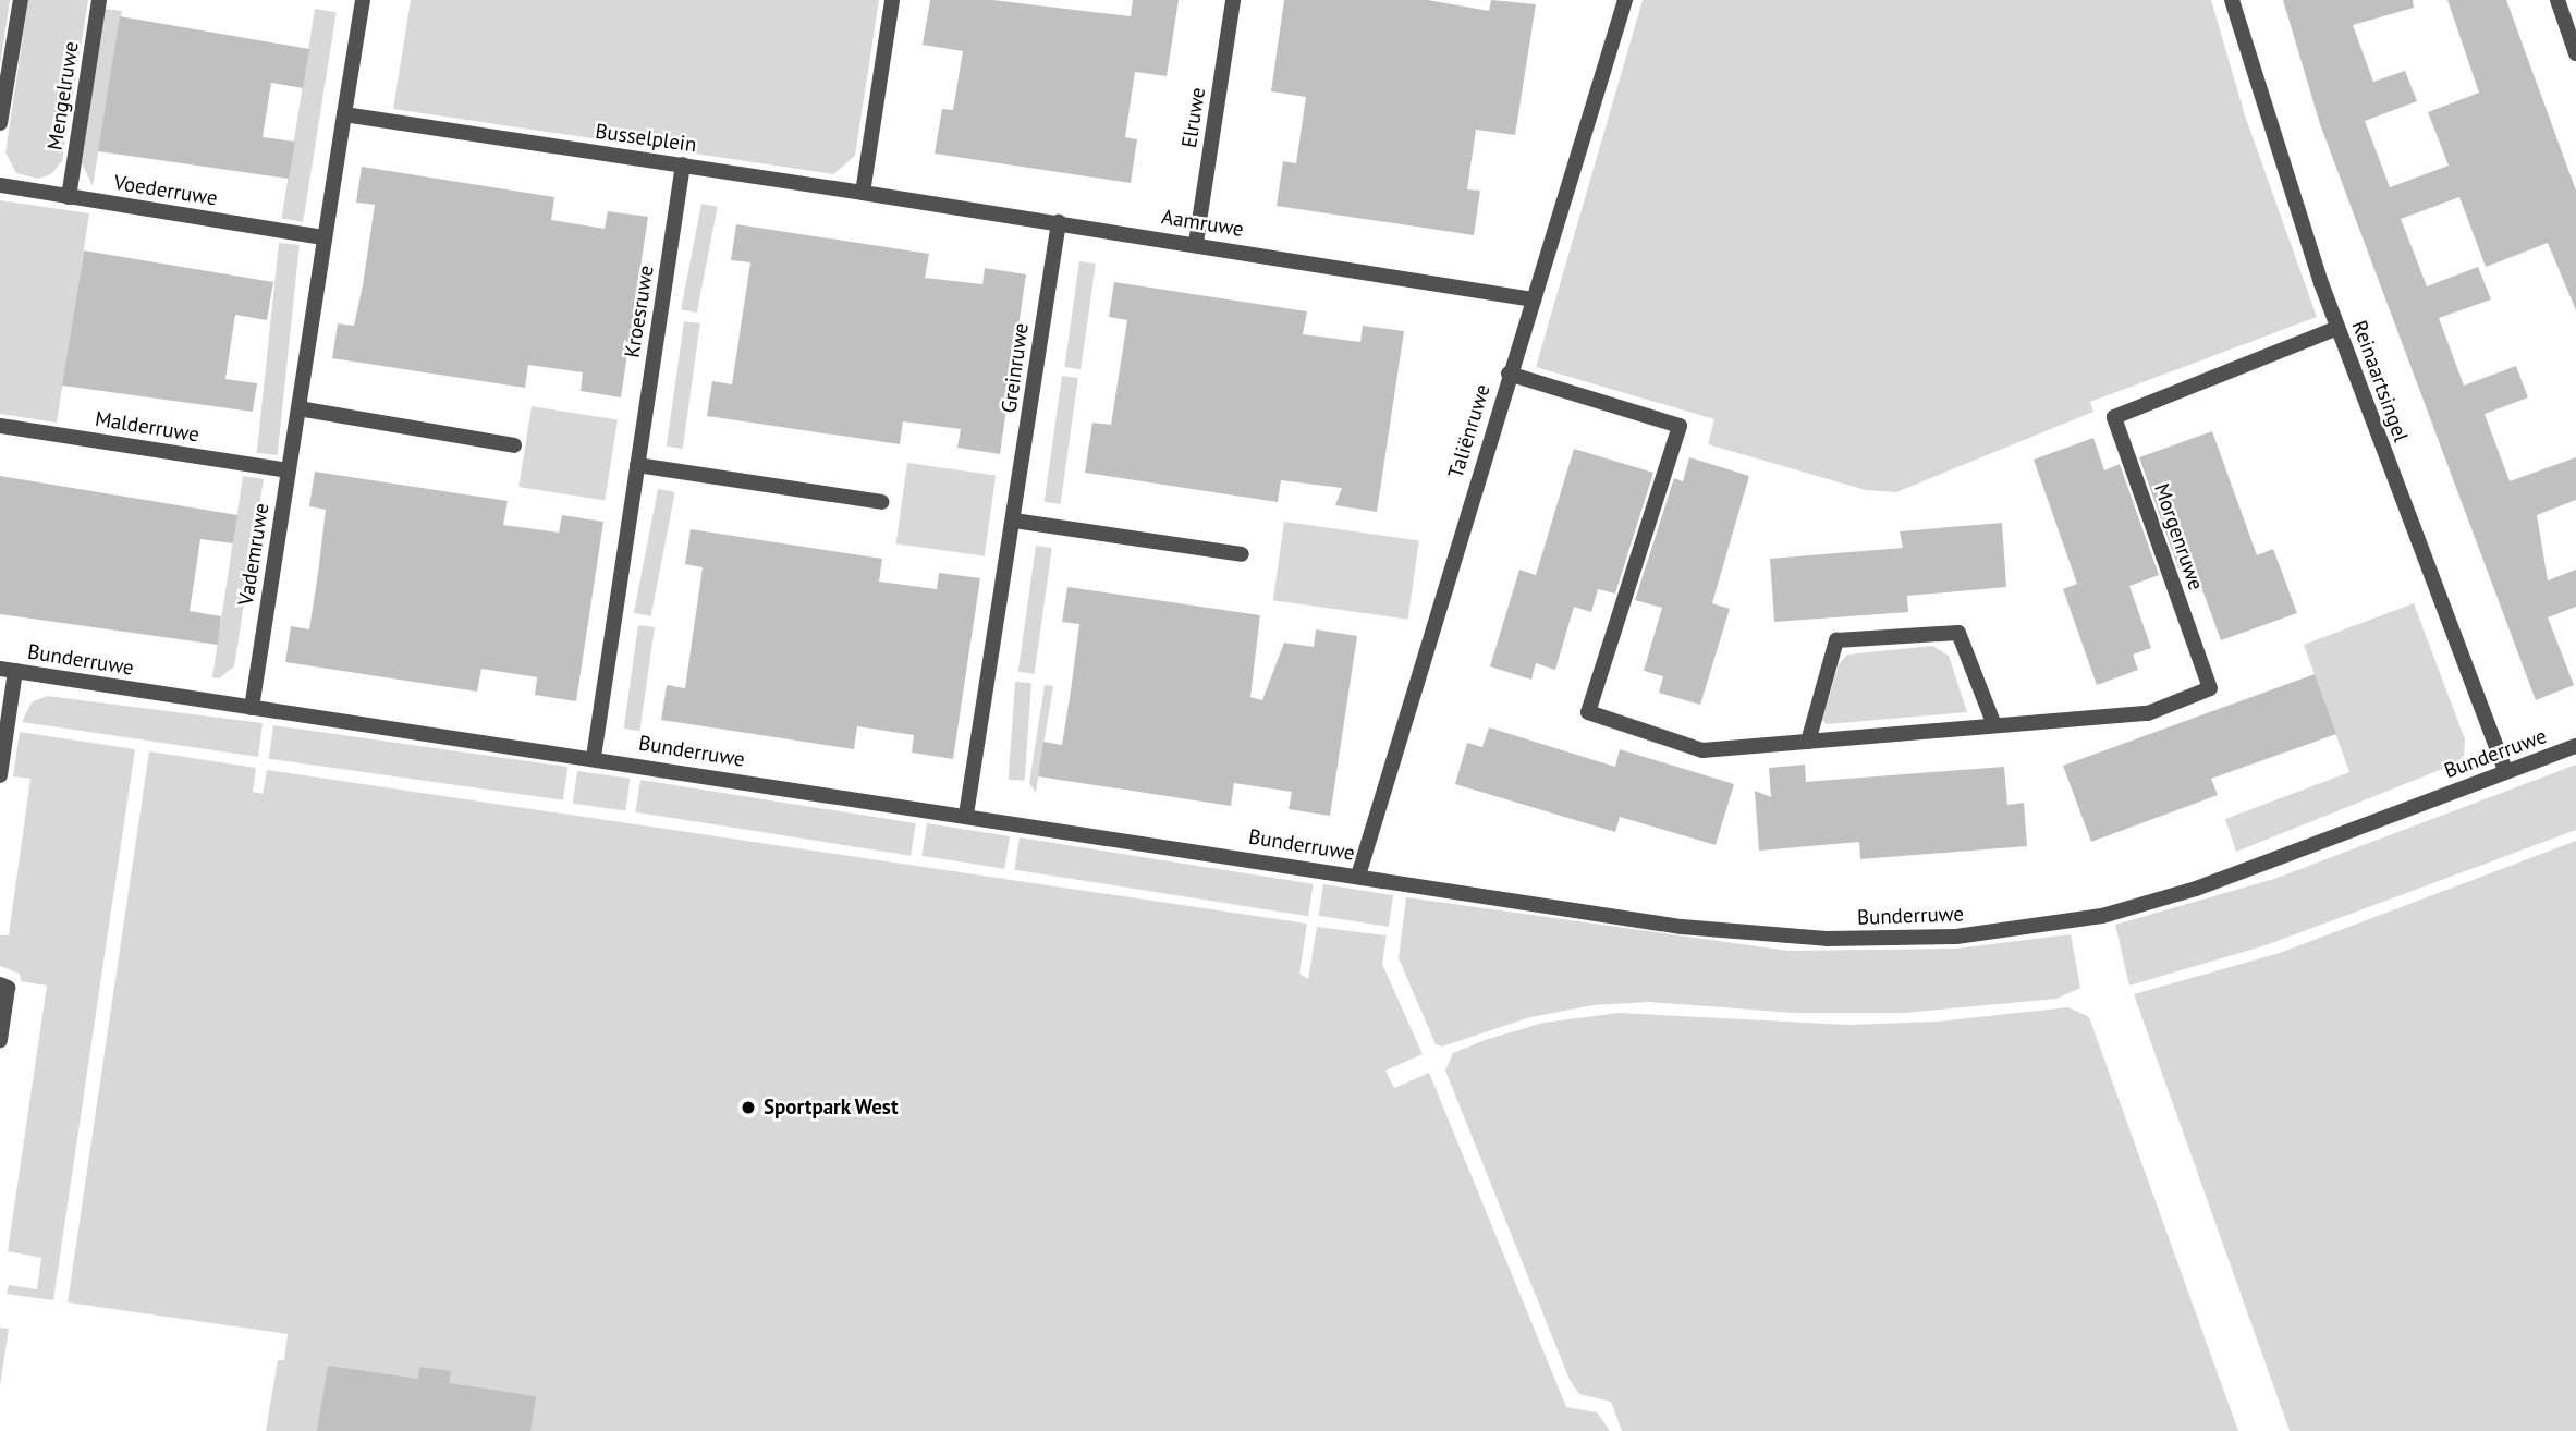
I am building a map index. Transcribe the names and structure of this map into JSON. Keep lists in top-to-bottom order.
{
  "streets": {
    "street": [
      "Mengelruwe",
      "Elruwe",
      "Busselplein",
      "Voederruwe",
      "Aamruwe",
      "Kroesruwe",
      "Greinruwe",
      "Reinaartsingel",
      "Malderruwe",
      "Taliënruwe",
      "Morgenruwe",
      "Vademruwe",
      "Bunderruwe"
    ]
  },
  "crossings": [
    ["Mengelruwe", "Voederruwe"],
    ["Elruwe", "Aamruwe"],
    ["Busselplein", "Aamruwe"],
    ["Busselplein", "Kroesruwe"],
    ["Busselplein", "Vademruwe"],
    ["Voederruwe", "Vademruwe"],
    ["Aamruwe", "Greinruwe"],
    ["Aamruwe", "Taliënruwe"],
    ["Kroesruwe", "Bunderruwe"],
    ["Greinruwe", "Bunderruwe"],
    ["Reinaartsingel", "Morgenruwe"],
    ["Reinaartsingel", "Bunderruwe"],
    ["Malderruwe", "Vademruwe"],
    ["Taliënruwe", "Morgenruwe"],
    ["Taliënruwe", "Bunderruwe"],
    ["Vademruwe", "Bunderruwe"]
  ],
  "places": ["Sportpark West"]
}
